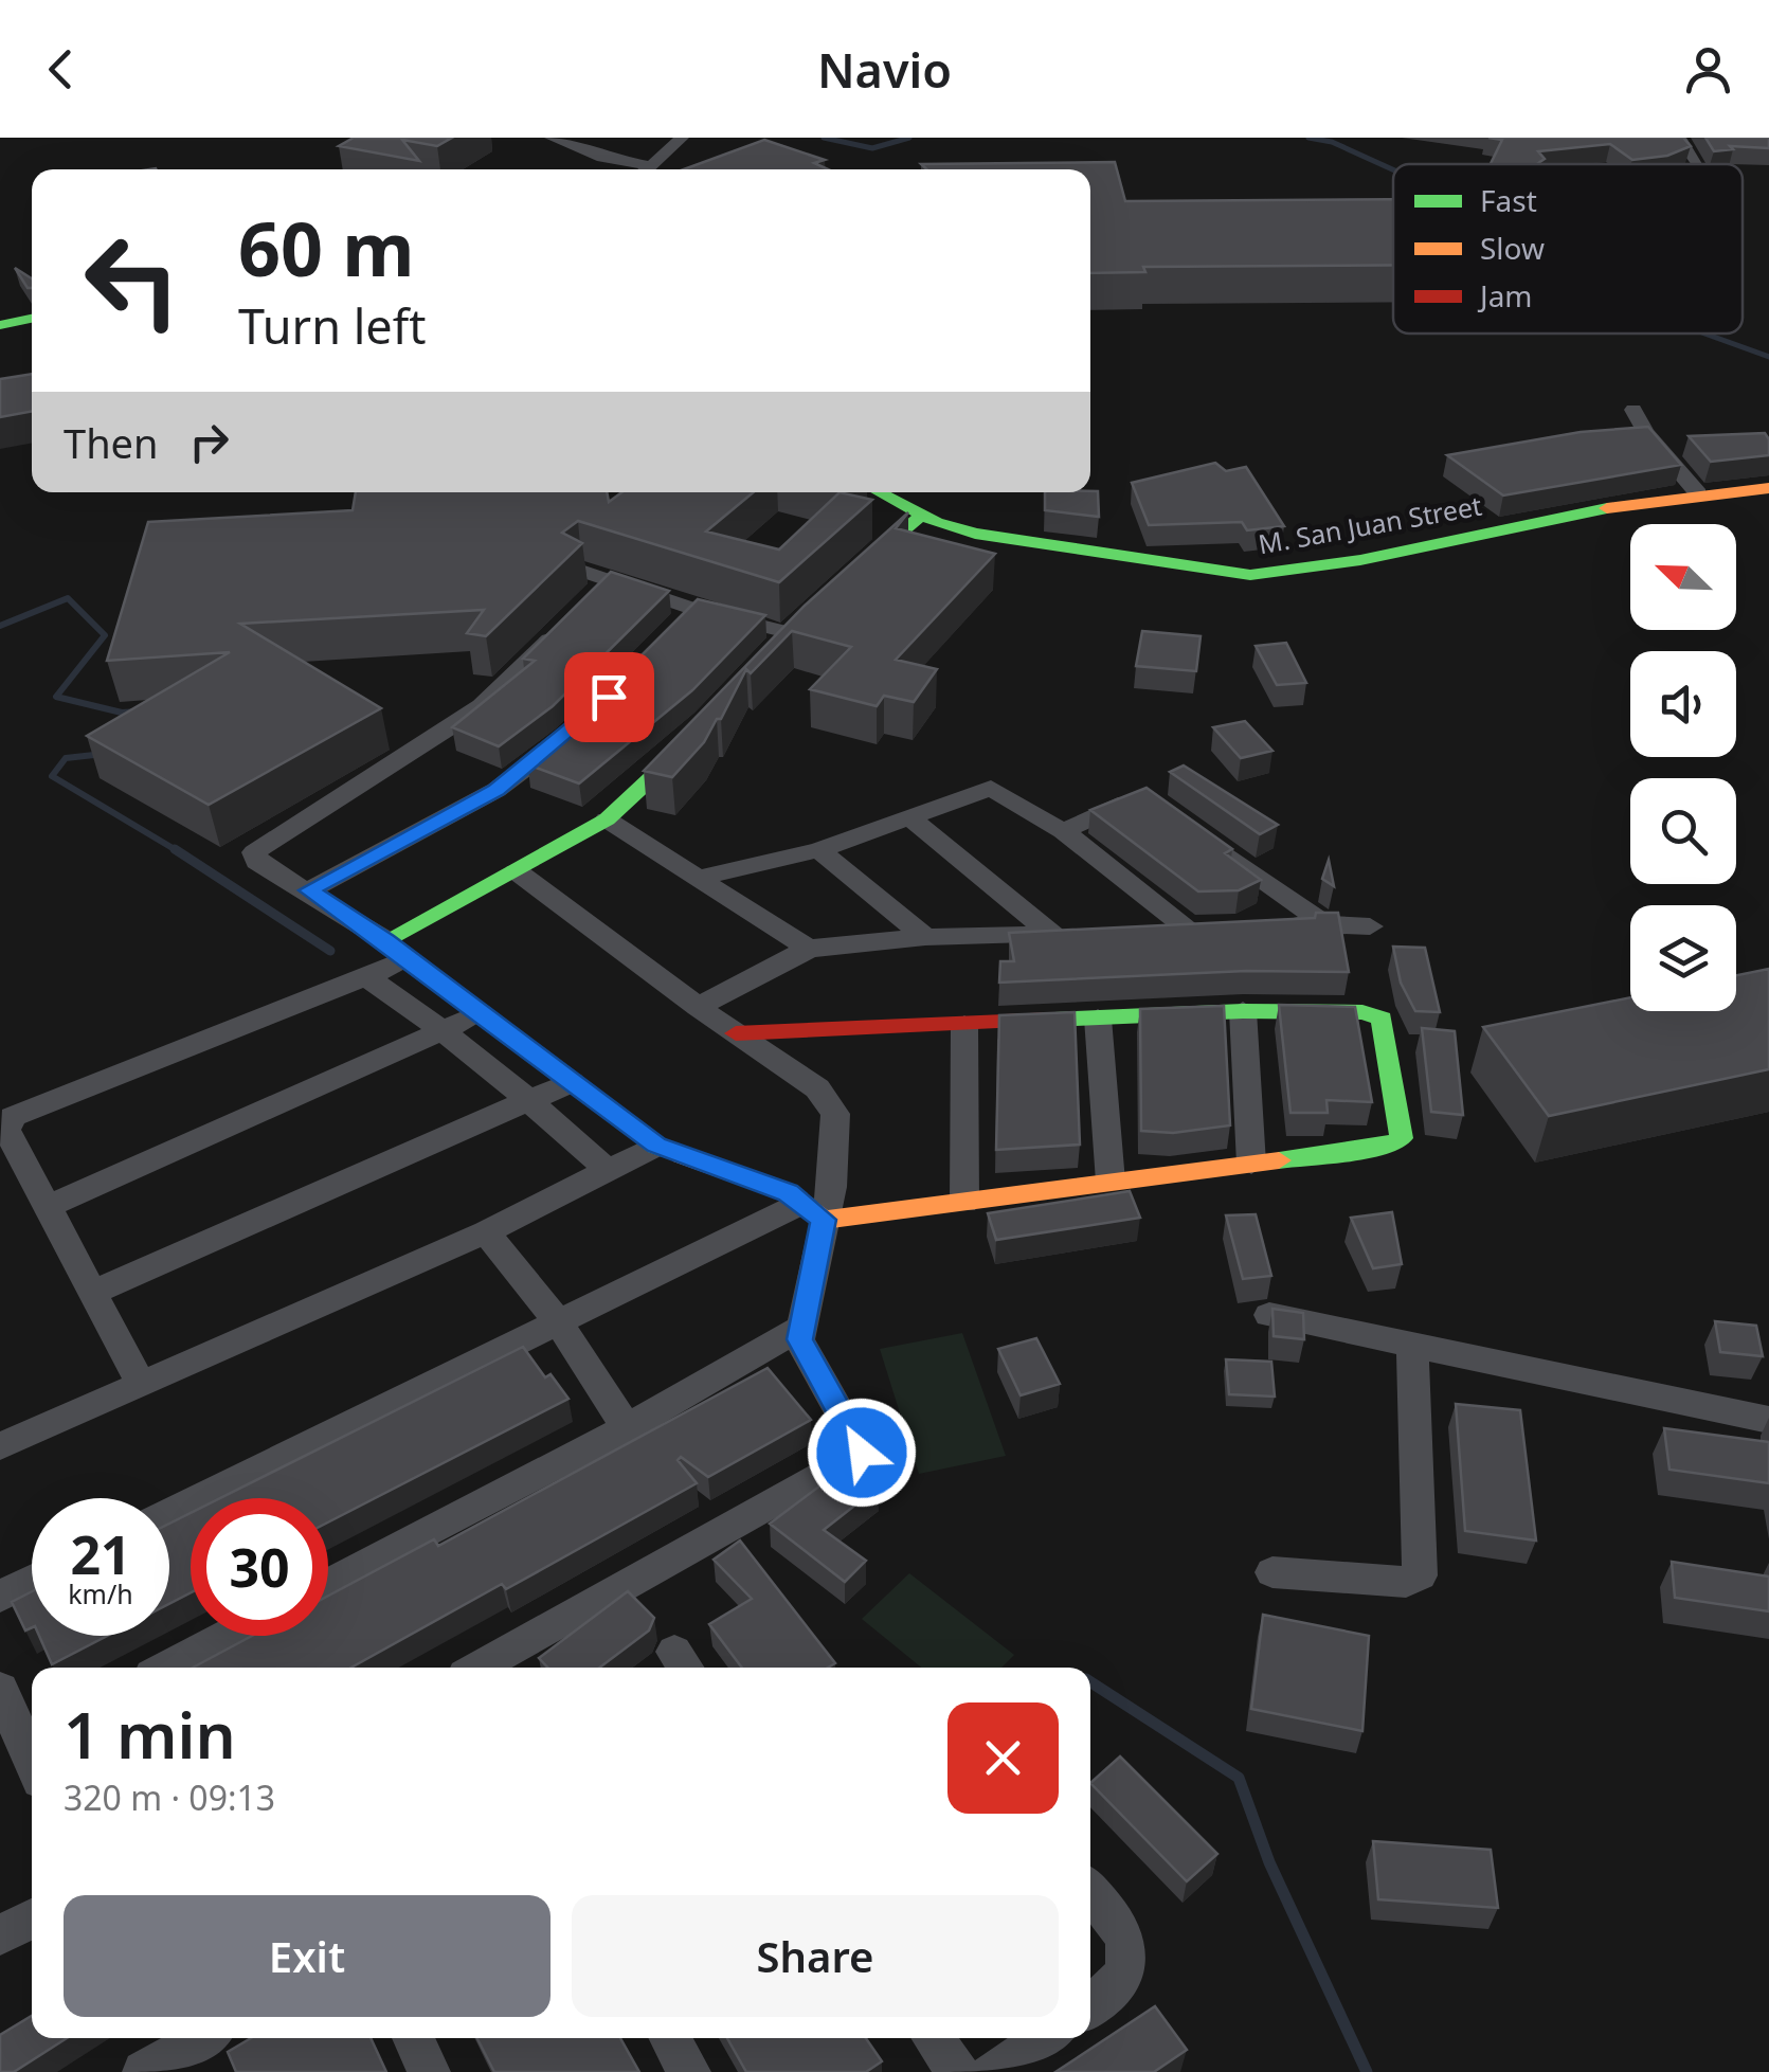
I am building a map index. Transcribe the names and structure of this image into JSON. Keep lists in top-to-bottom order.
{
  "streets": {
    "street": ["M. San Juan Street"]
  },
  "legend": ["Fast", "Slow", "Jam"],
  "north": "top left",
  "page": {
    "header": "Navio",
    "turn": ["60 m", "Turn left"],
    "then": "Then",
    "speed": "21 km/h",
    "limit": "30",
    "heading": ["1 min", "320 m · 09:13"],
    "buttons": ["Exit", "Share"]
  }
}
